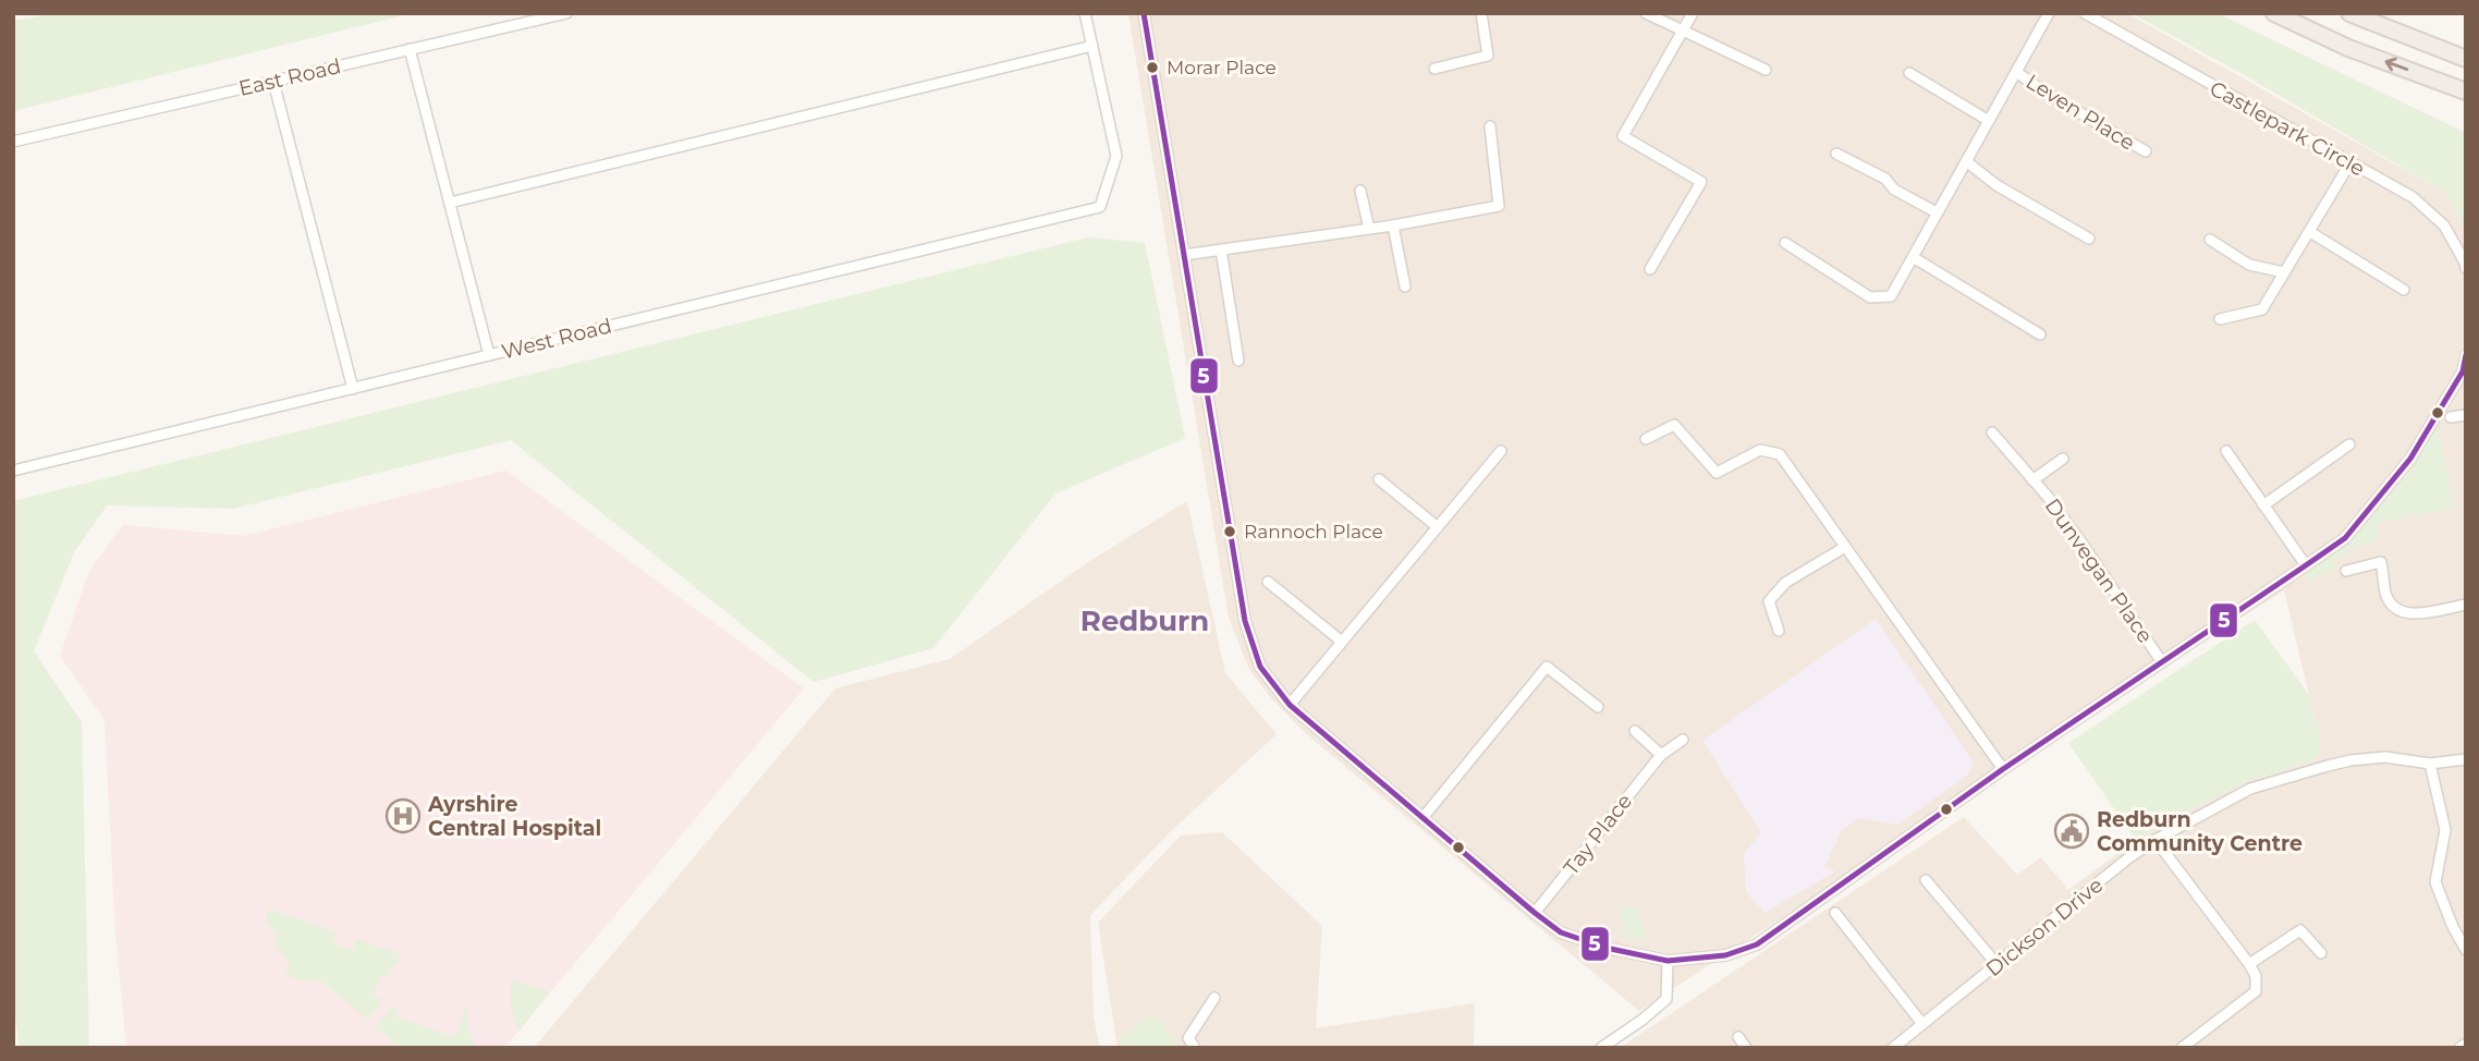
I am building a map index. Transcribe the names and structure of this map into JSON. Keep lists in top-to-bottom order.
{
  "streets": {
    "street": [
      "East Road",
      "Leven Place",
      "Castlepark Circle",
      "West Road",
      "Dunvegan Place",
      "Tay Place",
      "Dickson Drive"
    ]
  },
  "districts": ["Redburn"],
  "places": {
    "other": ["Morar Place", "Rannoch Place"],
    "hospital": ["Ayrshire Central Hospital"],
    "public building": ["Redburn Community Centre"]
  },
  "lines": ["transit line 5"]
}
